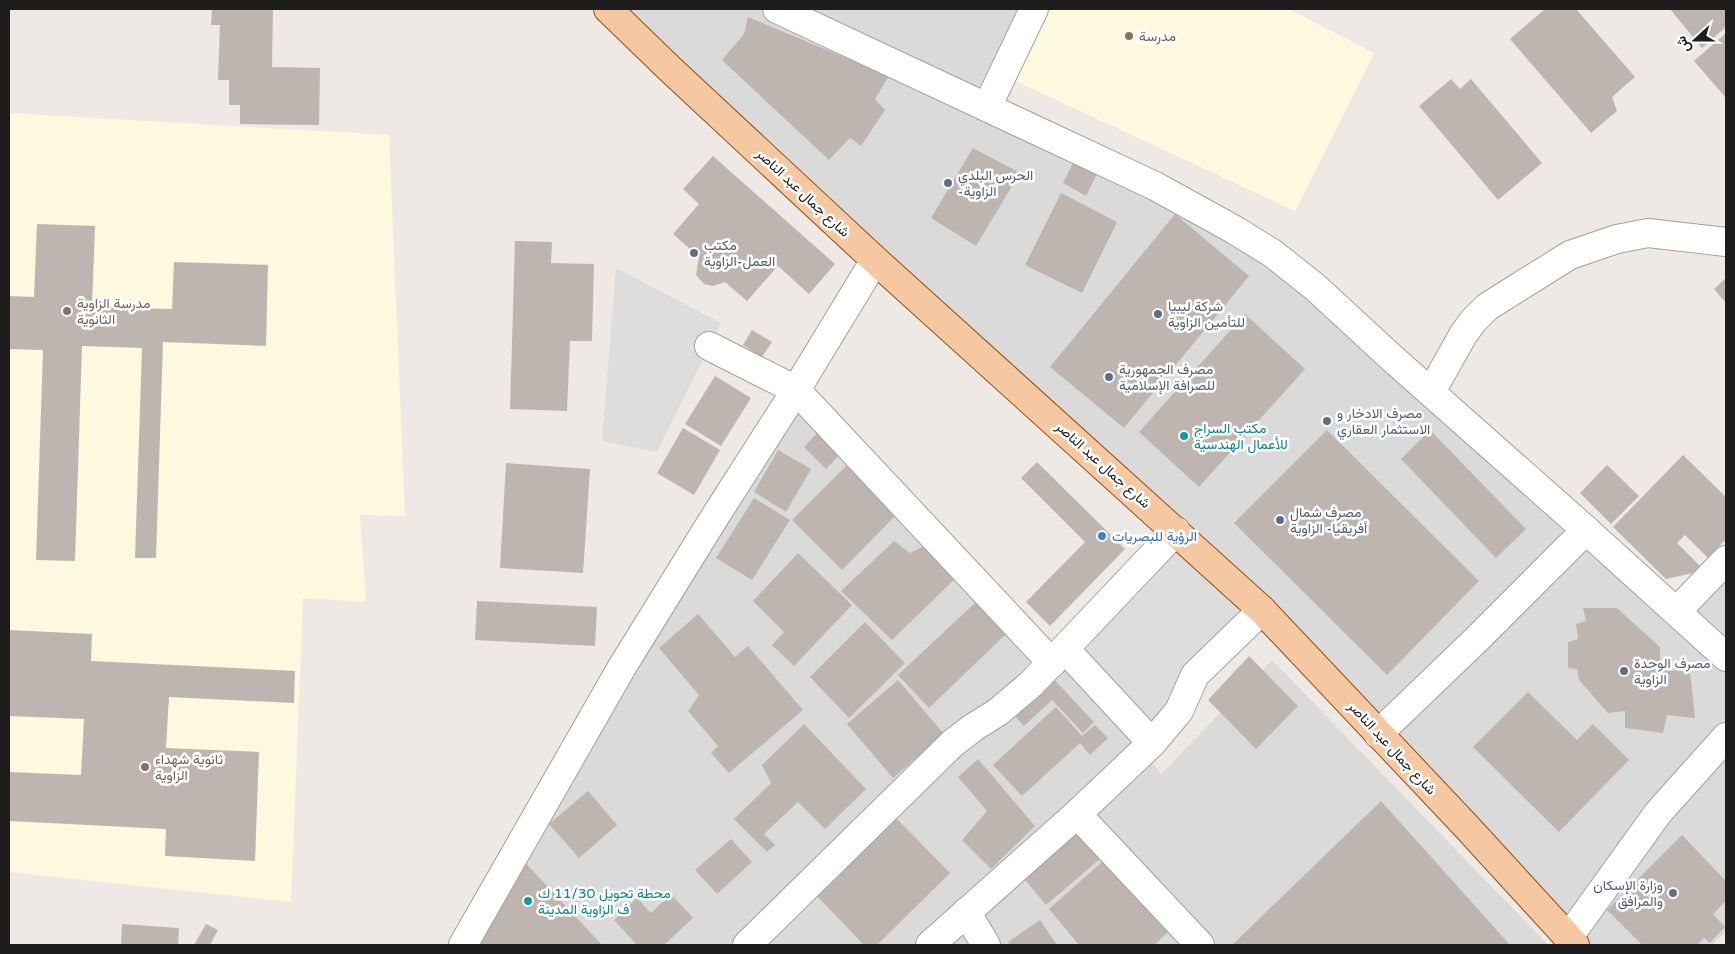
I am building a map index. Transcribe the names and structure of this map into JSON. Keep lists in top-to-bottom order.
{
  "streets": {
    "main road": ["شارع جمال عبد الناصر"]
  },
  "places": [
    "مدرسة",
    "الحرس البلدي -الزاوية",
    "مكتب العمل-الزاوية",
    "مدرسة الزاوية الثانوية",
    "شركة ليبيا للتأمين الزاوية",
    "مصرف الجمهورية للصرافة الإسلامية",
    "مصرف الادخار و الاستثمار العقاري",
    "مكتب السراج للأعمال الهندسية",
    "مصرف شمال أفريقيا- الزاوية",
    "الرؤية للبصريات",
    "مصرف الوحدة الزاوية",
    "ثانوية شهداء الزاوية",
    "وزارة الإسكان والمرافق",
    "محطة تحويل 11/30 ك ف الزاوية المدينة"
  ],
  "north": "left"
}
